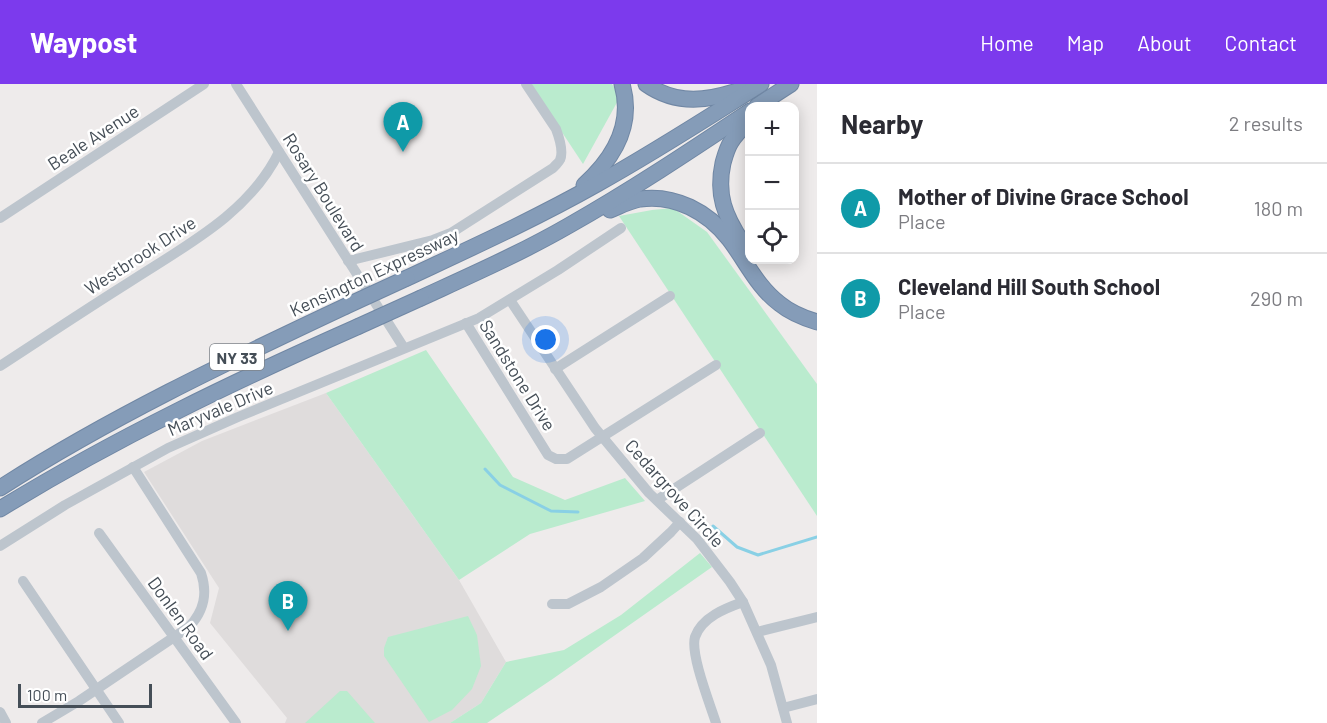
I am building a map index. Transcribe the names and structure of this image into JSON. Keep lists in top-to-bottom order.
{
  "streets": {
    "highway": ["Kensington Expressway", "NY 33"],
    "street": [
      "Beale Avenue",
      "Rosary Boulevard",
      "Westbrook Drive",
      "Sandstone Drive",
      "Maryvale Drive",
      "Cedargrove Circle",
      "Donlen Road"
    ]
  },
  "crossings": [
    ["Rosary Boulevard", "Westbrook Drive"],
    ["Rosary Boulevard", "Maryvale Drive"],
    ["Sandstone Drive", "Maryvale Drive"],
    ["Sandstone Drive", "Cedargrove Circle"]
  ],
  "scale_bar": "100 m",
  "page": {
    "header": "Waypost",
    "nav": [
      "Home",
      "Map",
      "About",
      "Contact"
    ],
    "heading": ["Nearby", "2 results"],
    "map_buttons": ["+", "−"],
    "pins": ["A", "B"],
    "list": [
      {
        "mark": "A",
        "name": "Mother of Divine Grace School",
        "note": "Place",
        "value": "180 m"
      },
      {
        "mark": "B",
        "name": "Cleveland Hill South School",
        "note": "Place",
        "value": "290 m"
      }
    ],
    "scale": "100 m"
  }
}
